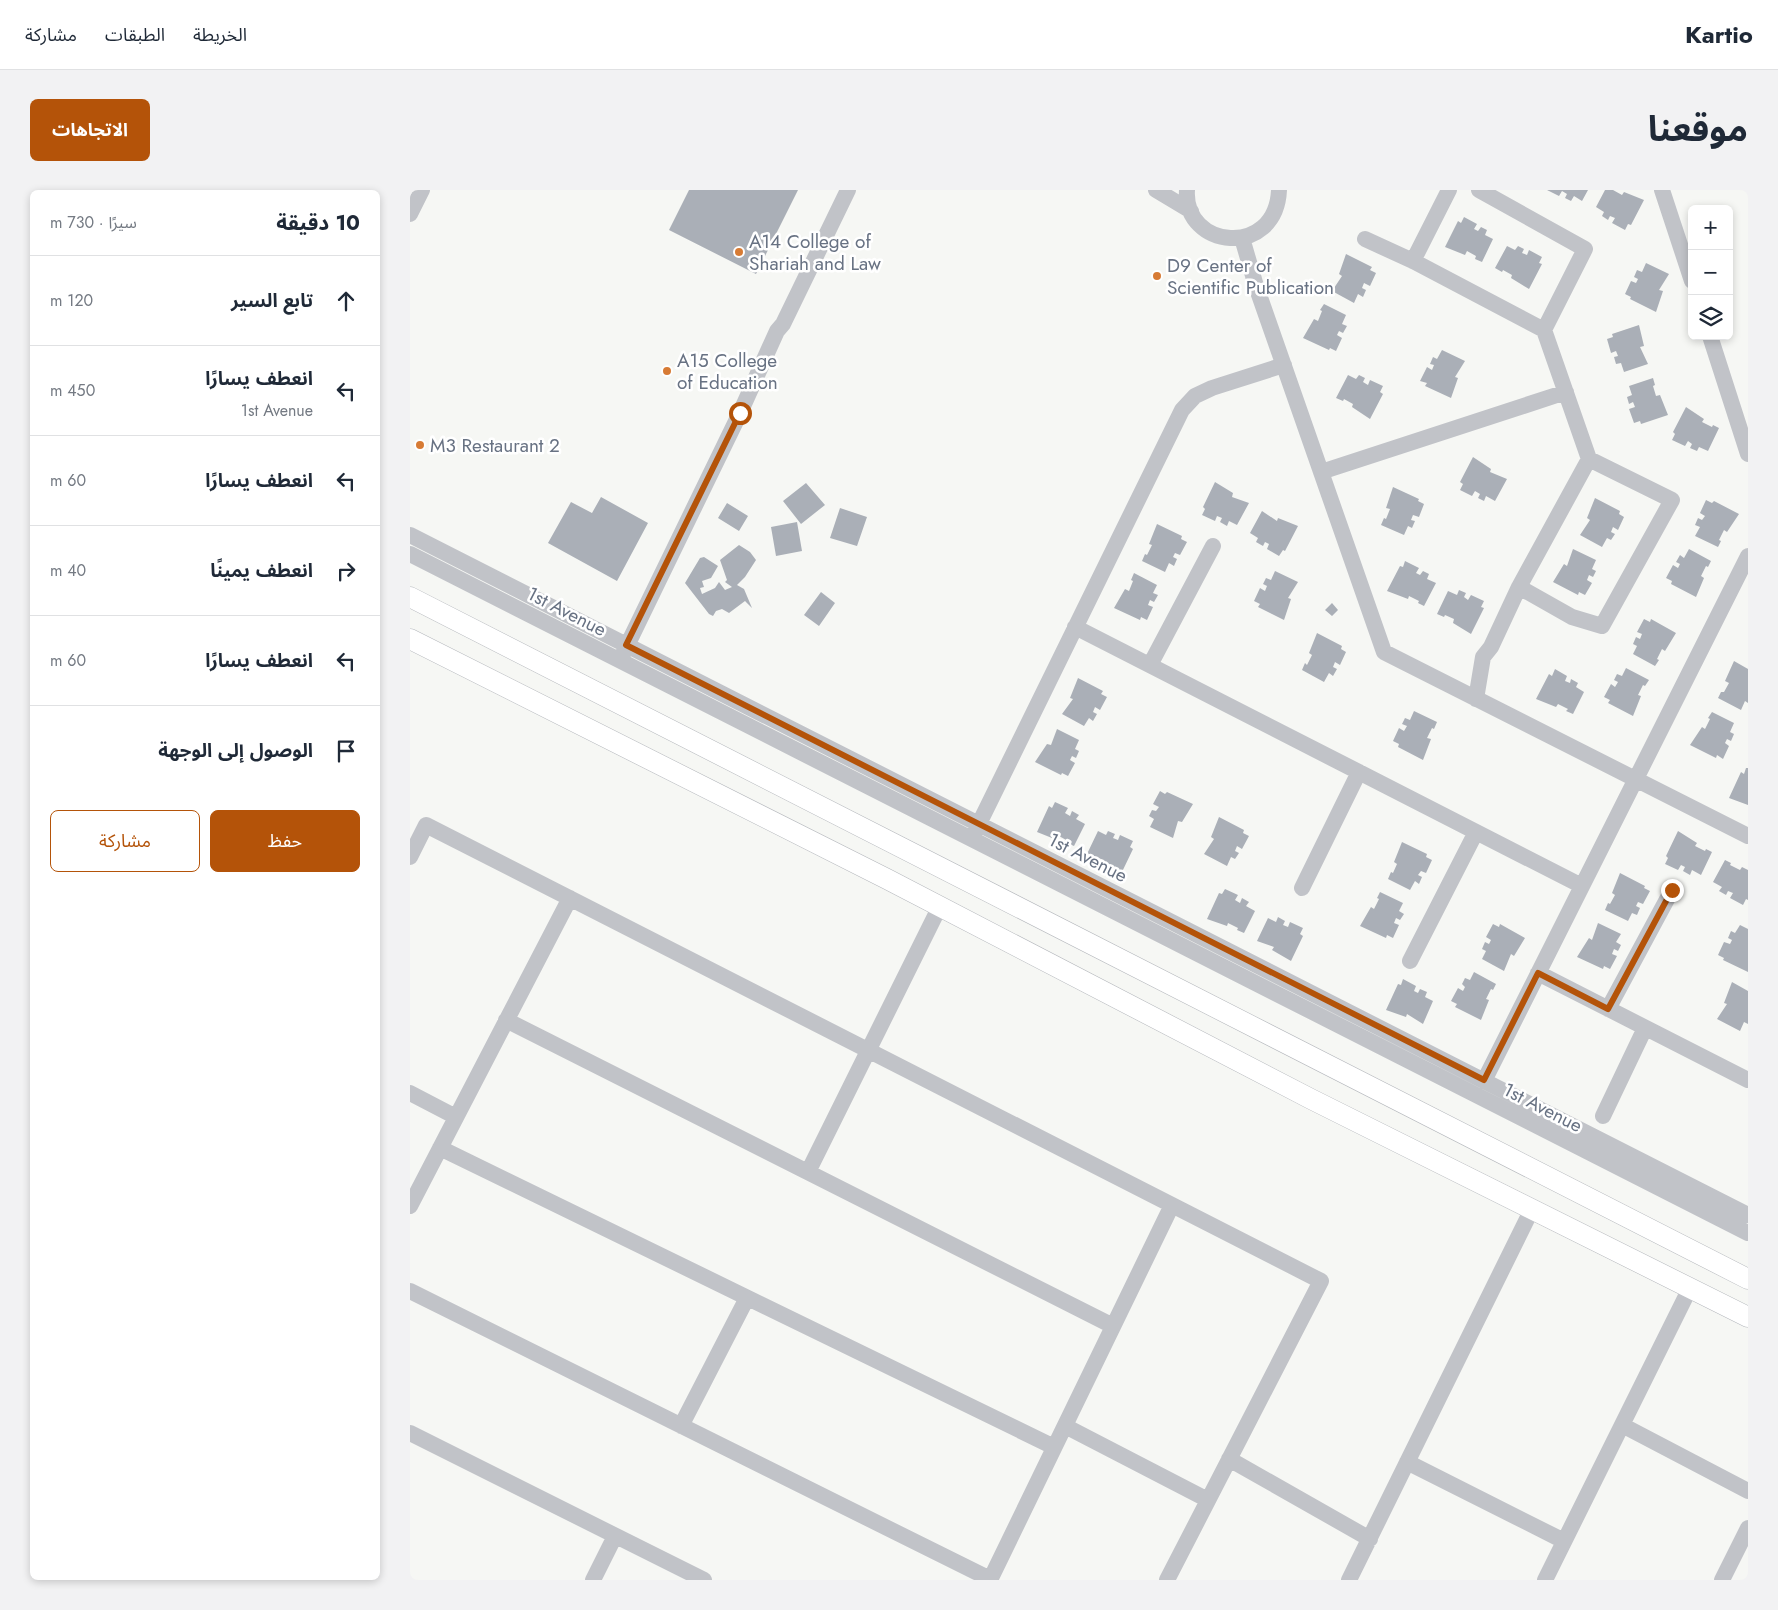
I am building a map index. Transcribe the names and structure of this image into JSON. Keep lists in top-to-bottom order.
{
  "streets": {
    "street": ["1st Avenue"]
  },
  "places": [
    "A14 College of Shariah and Law",
    "D9 Center of Scientific Publication",
    "A15 College of Education",
    "M3 Restaurant 2"
  ],
  "page": {
    "header": "Kartio",
    "nav": ["الخريطة", "الطبقات", "مشاركة"],
    "title": "موقعنا",
    "buttons": [
      "الاتجاهات",
      ["حفظ", "مشاركة"]
    ],
    "heading": ["10 دقيقة", "سيرًا · 730 m"],
    "map_buttons": ["+", "−"],
    "list": [
      ["تابع السير", "120 m"],
      ["انعطف يسارًا", "1st Avenue", "450 m"],
      ["انعطف يسارًا", "60 m"],
      ["انعطف يمينًا", "40 m"],
      ["انعطف يسارًا", "60 m"],
      "الوصول إلى الوجهة"
    ]
  }
}
